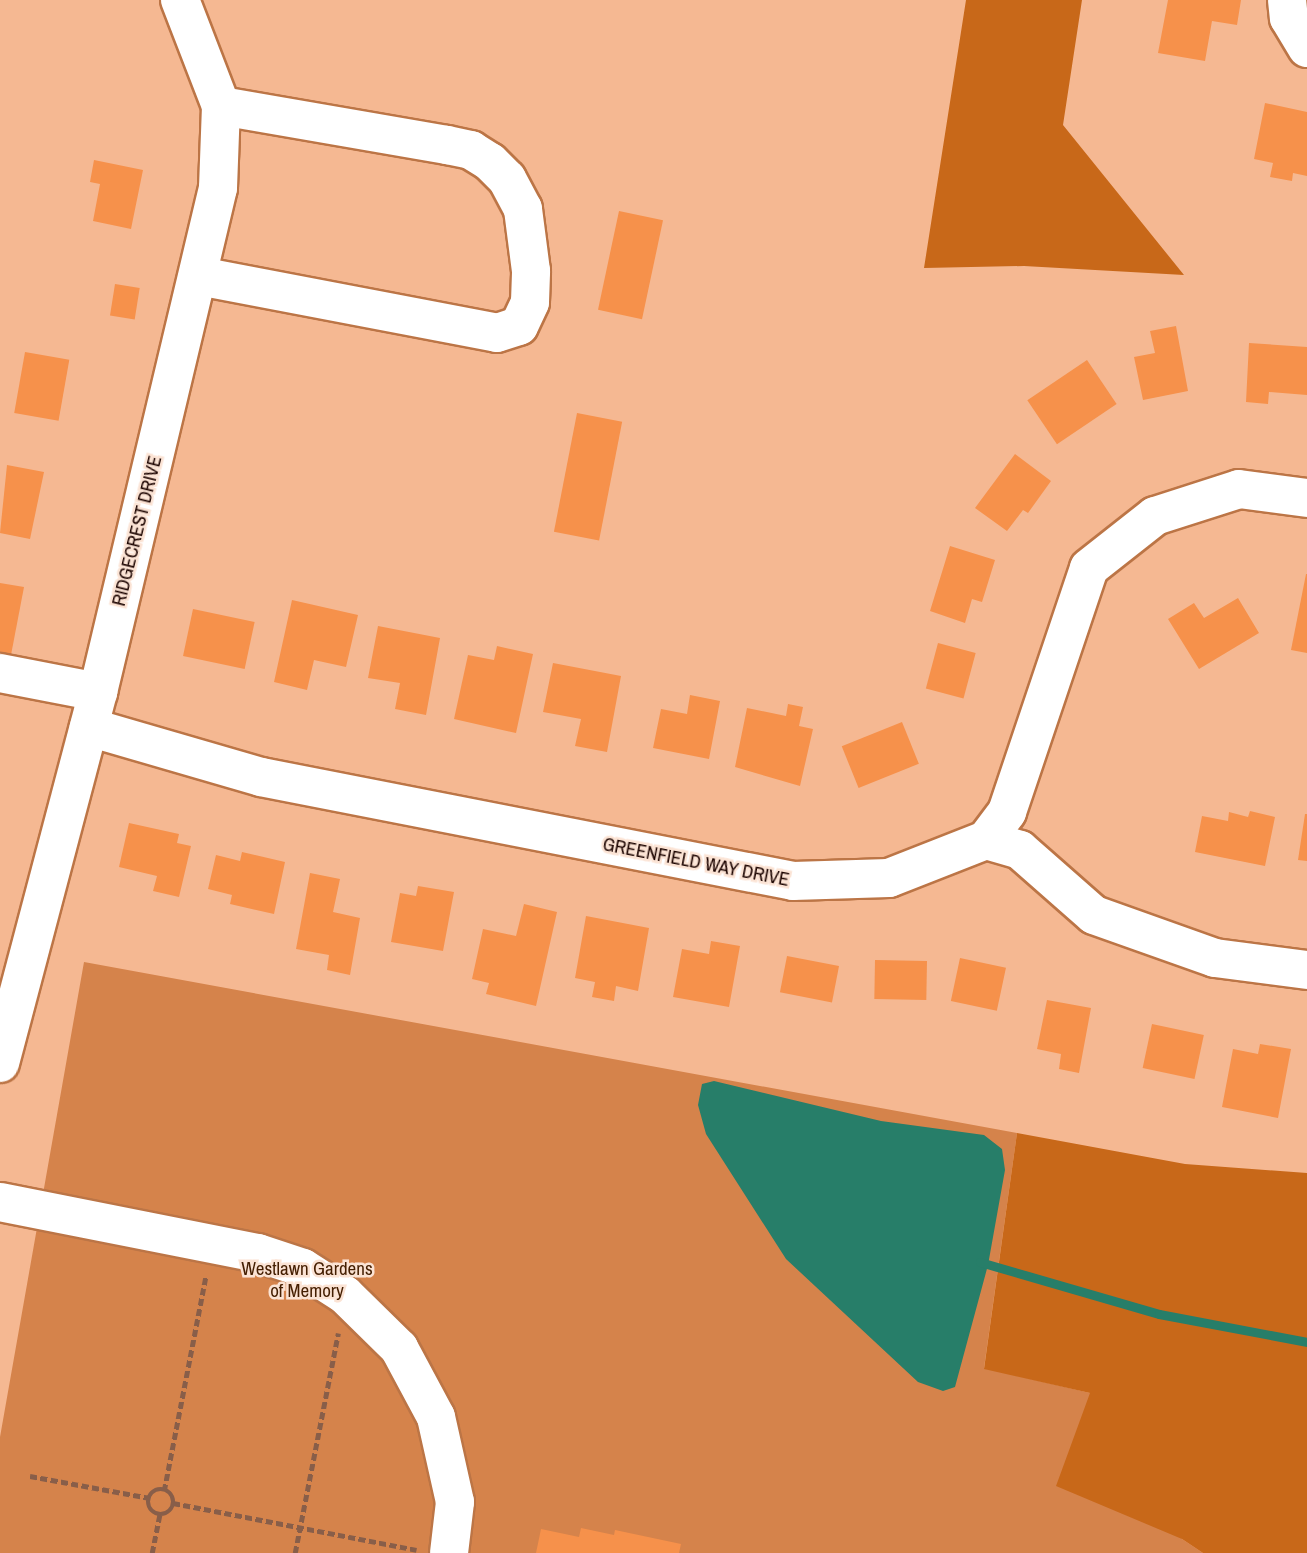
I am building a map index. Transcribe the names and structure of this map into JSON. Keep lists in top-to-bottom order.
{
  "streets": {
    "street": ["RIDGECREST DRIVE", "GREENFIELD WAY DRIVE"]
  },
  "crossings": [
    ["RIDGECREST DRIVE", "GREENFIELD WAY DRIVE"]
  ],
  "parks": ["Westlawn Gardens of Memory"]
}
